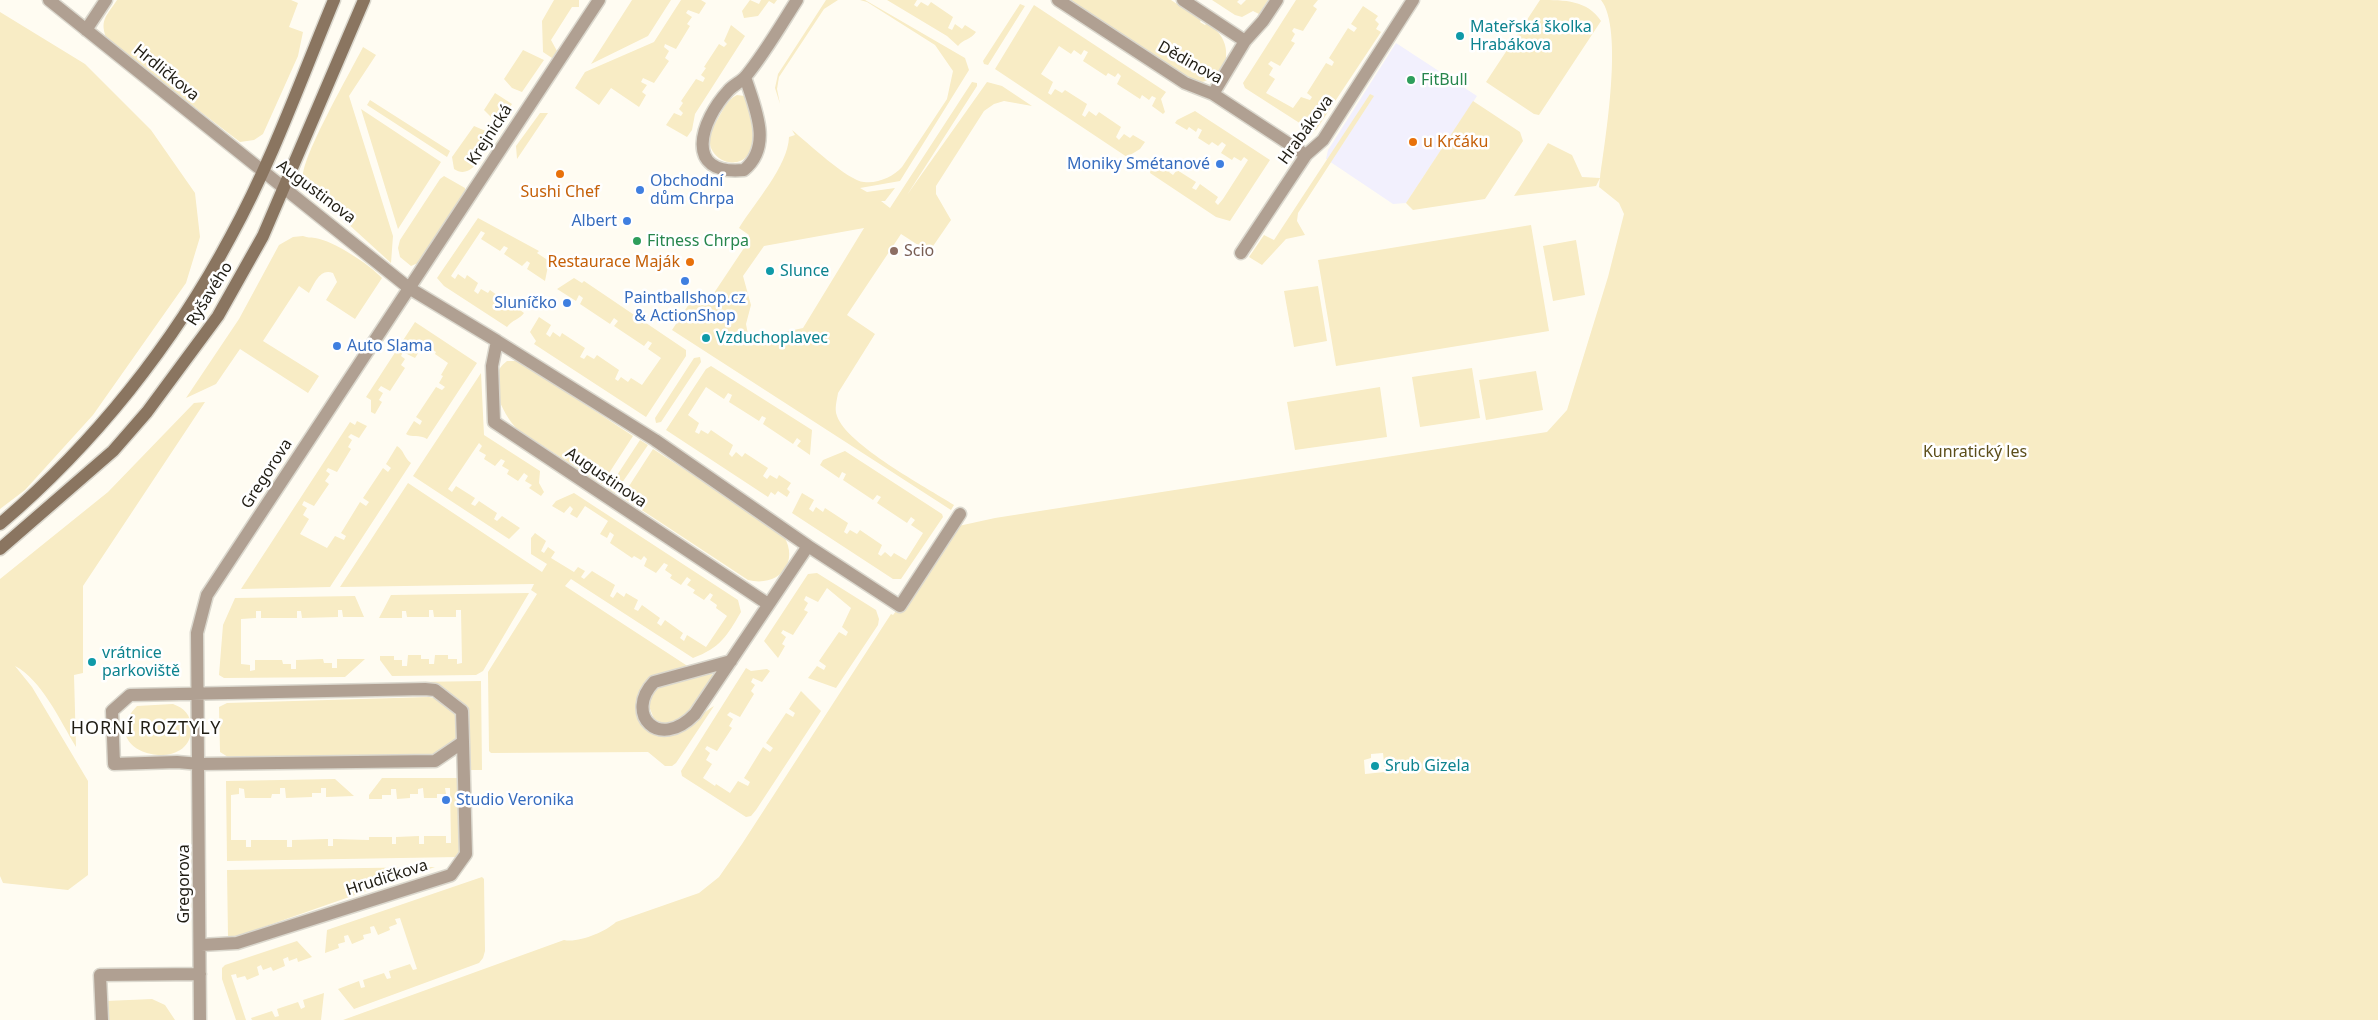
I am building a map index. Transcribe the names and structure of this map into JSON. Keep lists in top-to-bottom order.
{
  "streets": {
    "main road": ["Ryšavého"],
    "street": [
      "Dědinova",
      "Hrdličkova",
      "Hrabákova",
      "Krejnická",
      "Augustinova",
      "Gregorova",
      "Hrudičkova"
    ]
  },
  "crossings": [
    ["Dědinova", "Hrabákova"],
    ["Hrdličkova", "Augustinova"],
    ["Hrdličkova", "Ryšavého"],
    ["Krejnická", "Augustinova"],
    ["Krejnická", "Gregorova"],
    ["Augustinova", "Ryšavého"],
    ["Augustinova", "Gregorova"],
    ["Gregorova", "Hrudičkova"]
  ],
  "districts": ["HORNÍ ROZTYLY"],
  "parks": ["Kunratický les"],
  "places": [
    "Mateřská školka Hrabákova",
    "FitBull",
    "u Krčáku",
    "Moniky Smétanové",
    "Sushi Chef",
    "Obchodní dům Chrpa",
    "Albert",
    "Fitness Chrpa",
    "Scio",
    "Restaurace Maják",
    "Slunce",
    "Paintballshop.cz & ActionShop",
    "Sluníčko",
    "Vzduchoplavec",
    "Auto Slama",
    "vrátnice parkoviště",
    "Srub Gizela",
    "Studio Veronika"
  ]
}
